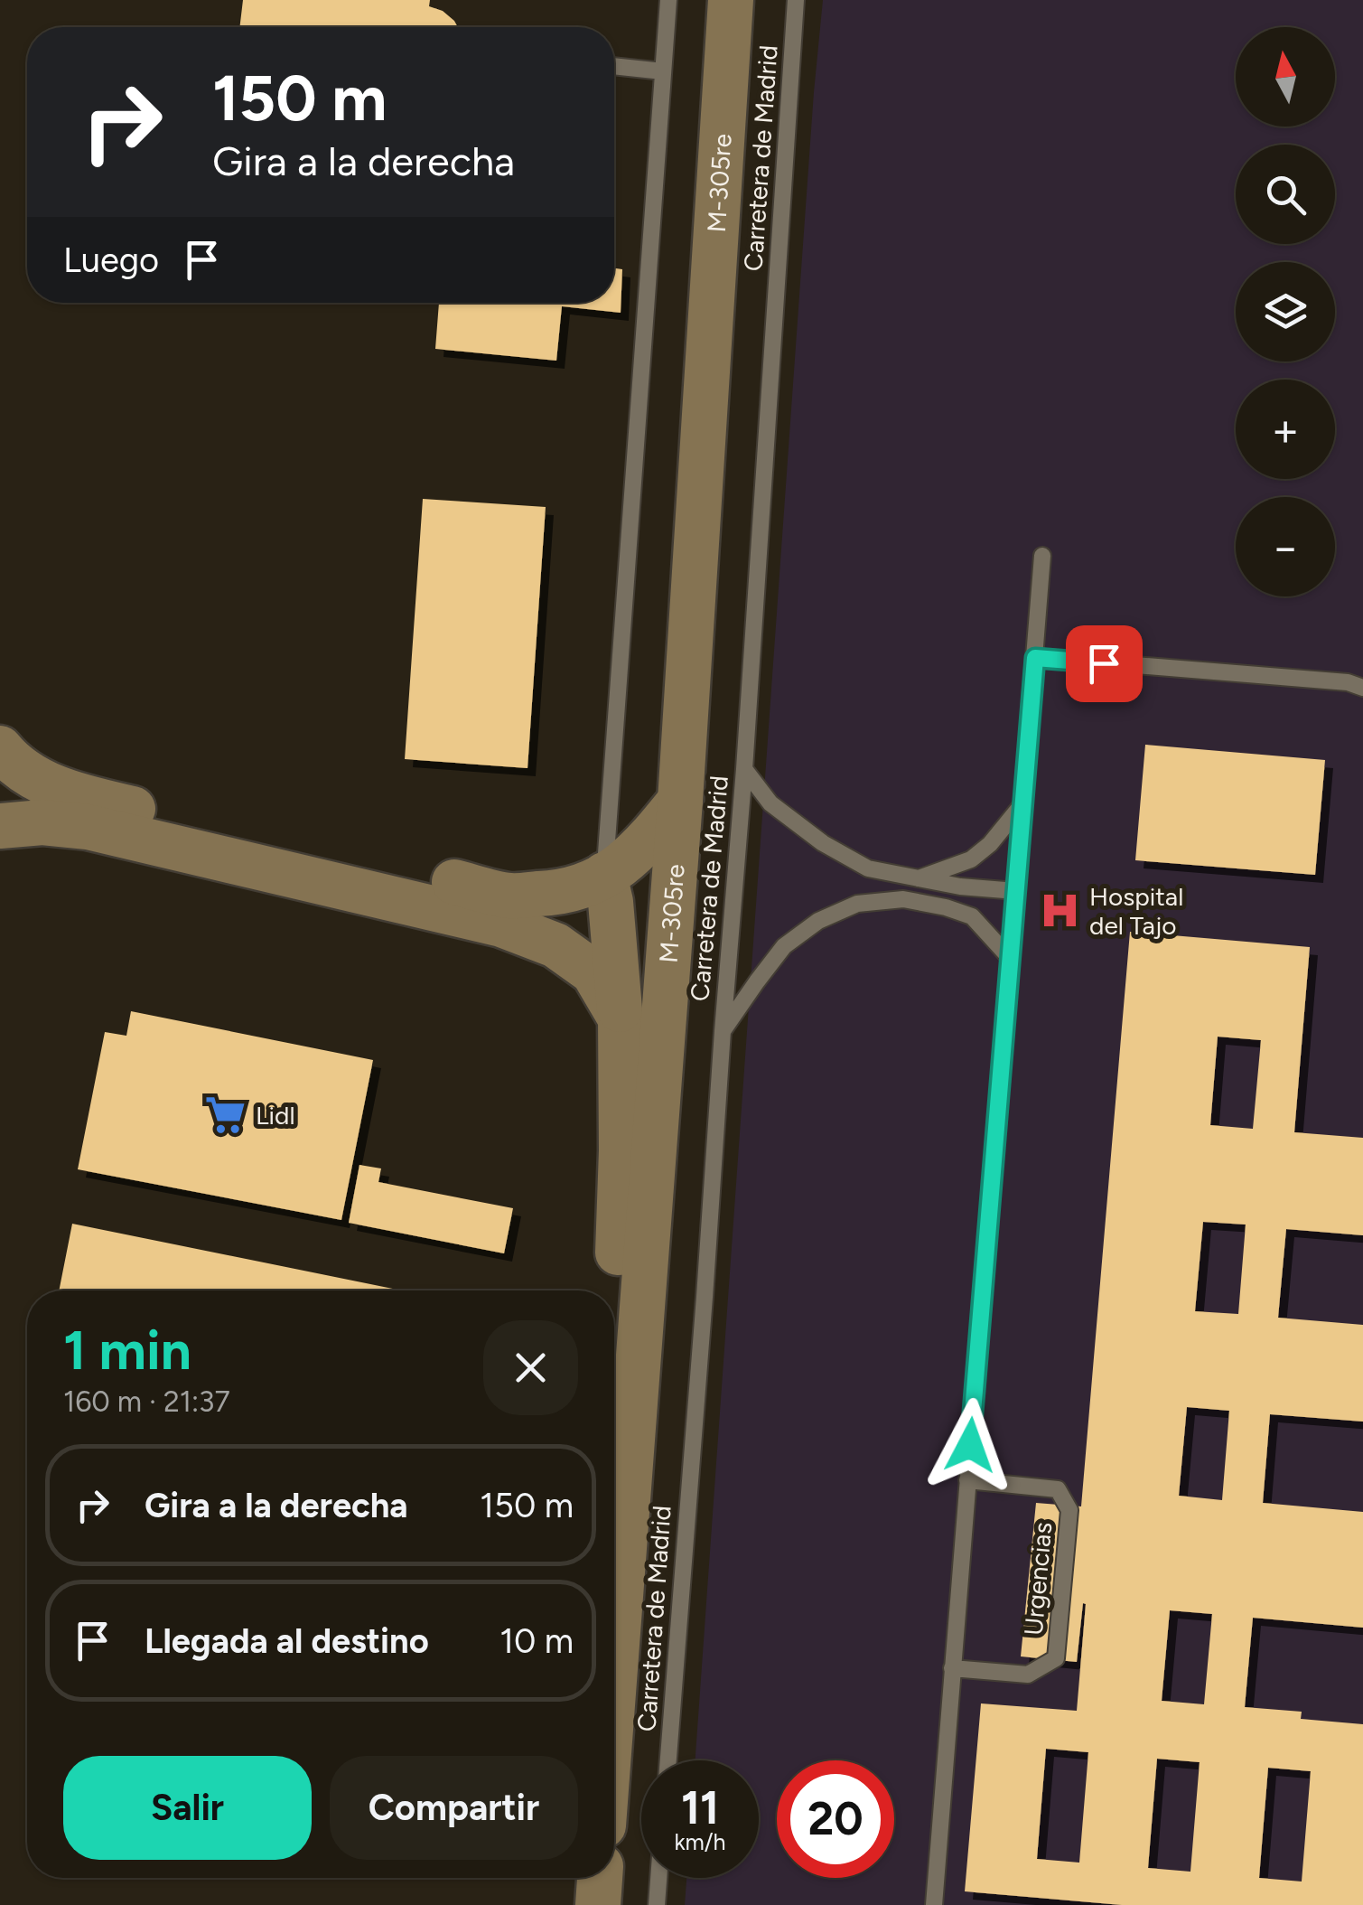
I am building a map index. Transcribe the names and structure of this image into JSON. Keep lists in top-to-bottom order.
{
  "streets": {
    "main road": ["M-305re"],
    "lane": ["Carretera de Madrid", "Urgencias"]
  },
  "places": {
    "hospital": ["Hospital del Tajo"],
    "supermarket": ["Lidl"]
  },
  "north": "top",
  "page": {
    "map_buttons": ["+", "−"],
    "turn": ["150 m", "Gira a la derecha"],
    "then": "Luego",
    "heading": ["1 min", "160 m · 21:37"],
    "list": [
      {
        "name": "Gira a la derecha",
        "value": "150 m"
      },
      {
        "name": "Llegada al destino",
        "value": "10 m"
      }
    ],
    "buttons": ["Salir", "Compartir"],
    "speed": "11 km/h",
    "limit": "20"
  }
}
